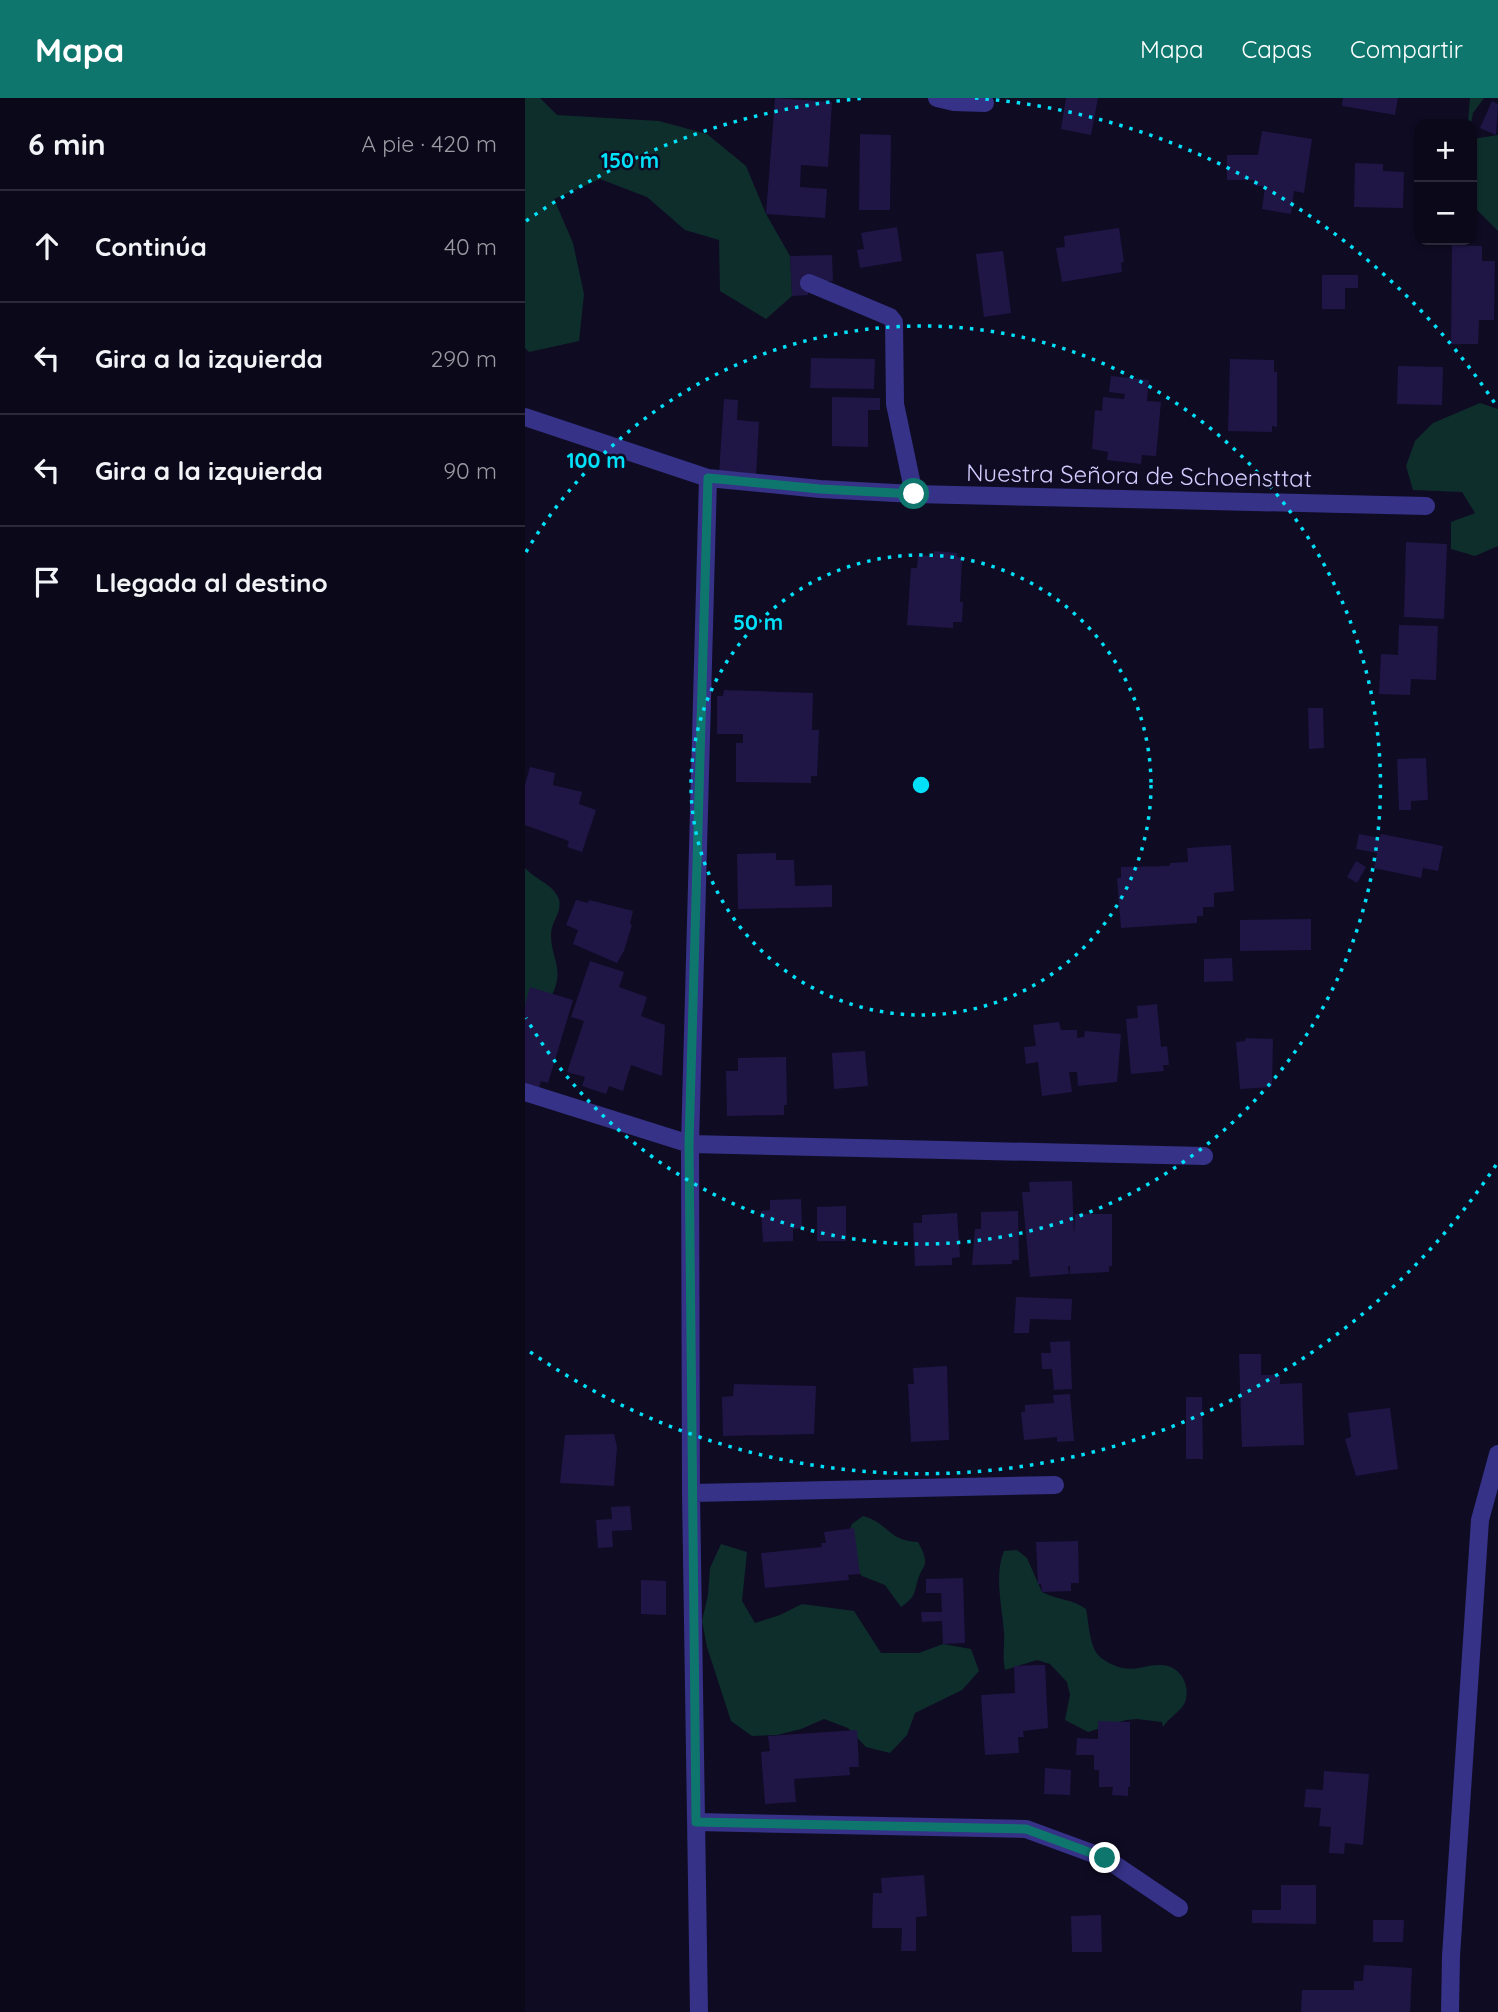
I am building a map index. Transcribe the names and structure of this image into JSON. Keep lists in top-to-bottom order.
{
  "streets": {
    "street": ["Nuestra Señora de Schoensttat"]
  },
  "page": {
    "header": "Mapa",
    "nav": ["Mapa", "Capas", "Compartir"],
    "heading": ["6 min", "A pie · 420 m"],
    "map_buttons": ["+", "−"],
    "list": [
      ["Continúa", "40 m"],
      ["Gira a la izquierda", "290 m"],
      ["Gira a la izquierda", "90 m"],
      "Llegada al destino"
    ]
  },
  "rings": ["150 m", "100 m", "50 m"]
}
